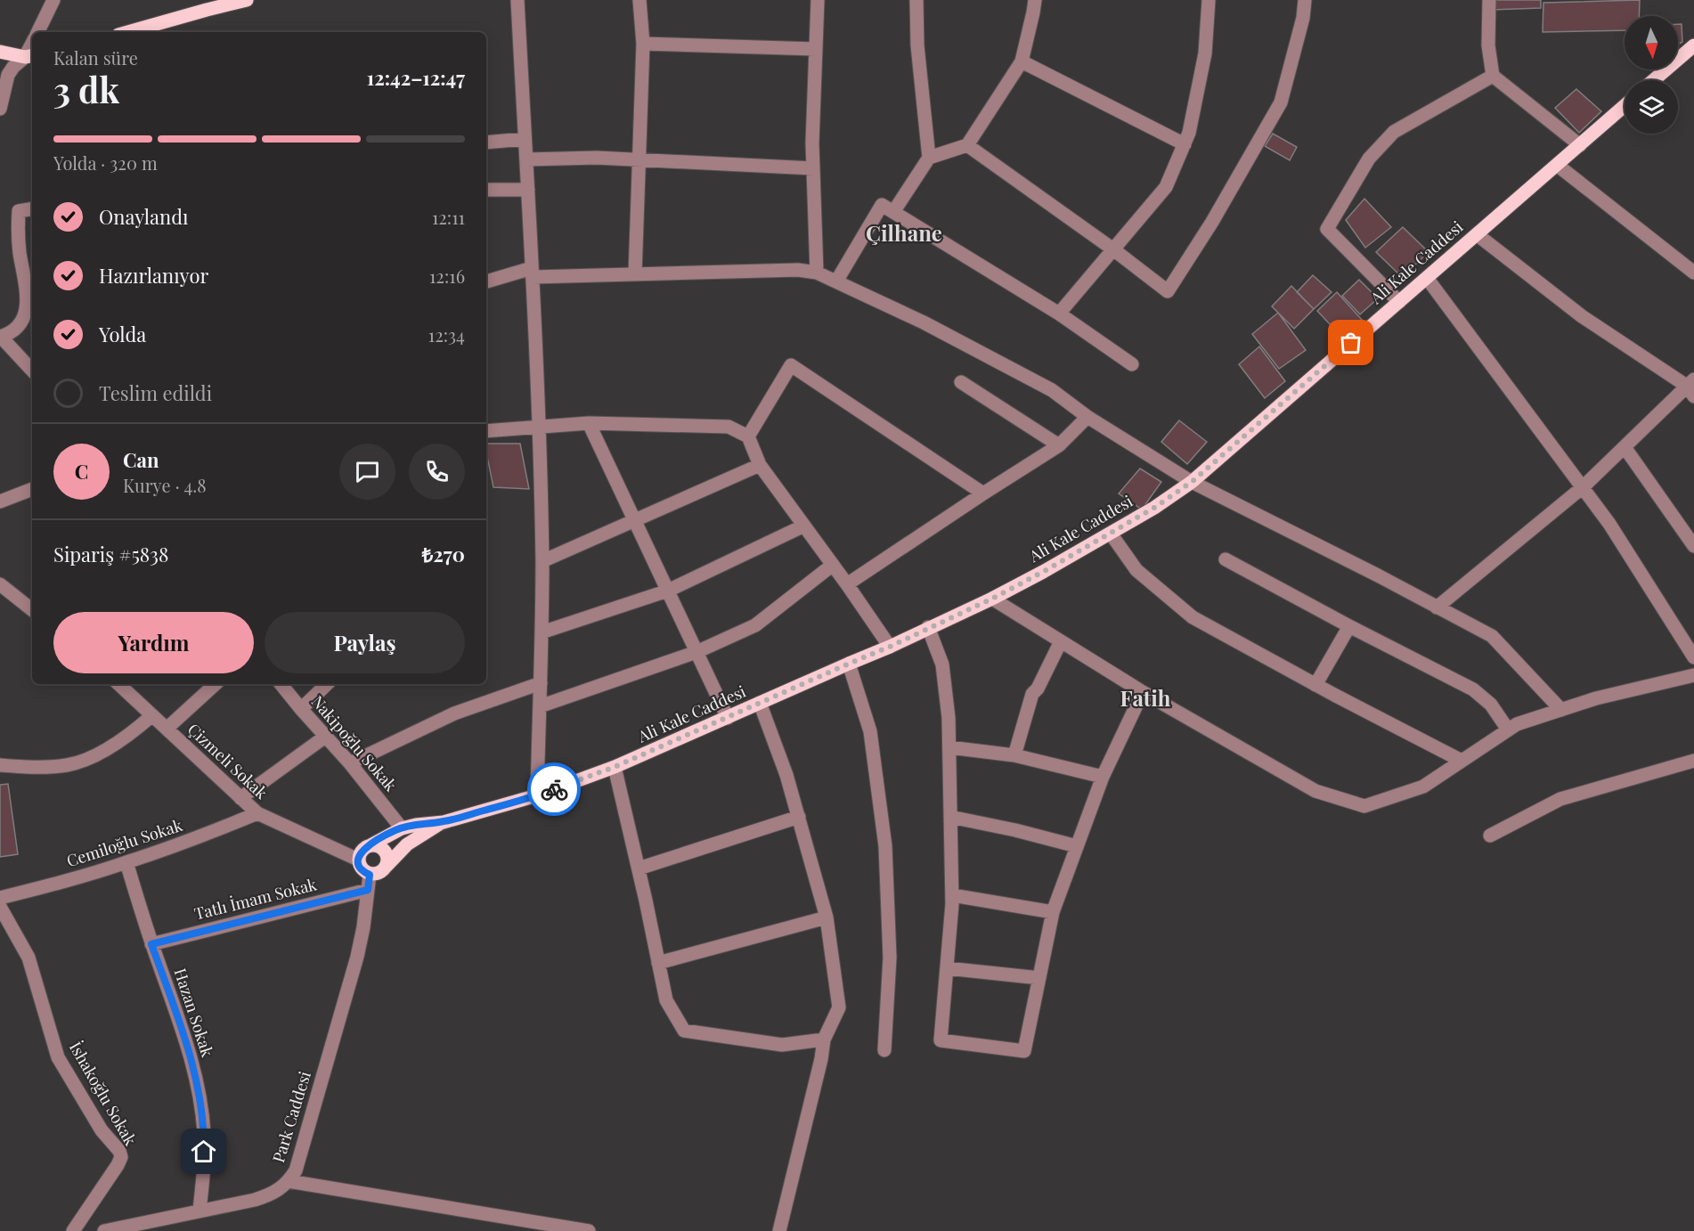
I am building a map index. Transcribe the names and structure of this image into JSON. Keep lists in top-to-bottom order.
{
  "streets": {
    "main road": ["Ali Kale Caddesi"],
    "street": [
      "Nakipoğlu Sokak",
      "Çizmeli Sokak",
      "Cemiloğlu Sokak",
      "Tatlı İmam Sokak",
      "Hazan Sokak",
      "İshakoğlu Sokak",
      "Park Caddesi"
    ]
  },
  "crossings": [
    ["Ali Kale Caddesi", "Nakipoğlu Sokak"],
    ["Ali Kale Caddesi", "Çizmeli Sokak"],
    ["Ali Kale Caddesi", "Park Caddesi"],
    ["Çizmeli Sokak", "Cemiloğlu Sokak"],
    ["Çizmeli Sokak", "Park Caddesi"],
    ["Cemiloğlu Sokak", "Hazan Sokak"],
    ["Tatlı İmam Sokak", "Hazan Sokak"],
    ["Tatlı İmam Sokak", "Park Caddesi"],
    ["Hazan Sokak", "Park Caddesi"]
  ],
  "districts": ["Çilhane", "Fatih"],
  "north": "bottom",
  "page": {
    "heading": ["3 dk", "Kalan süre", "12:42–12:47"],
    "panel": [
      "Can",
      "Kurye · 4.8",
      "Sipariş #5838",
      "₺270"
    ],
    "bar": "Yolda · 320 m",
    "list": [
      ["Onaylandı", "12:11"],
      ["Hazırlanıyor", "12:16"],
      ["Yolda", "12:34"],
      "Teslim edildi"
    ],
    "round": "C",
    "buttons": ["Yardım", "Paylaş"]
  }
}
